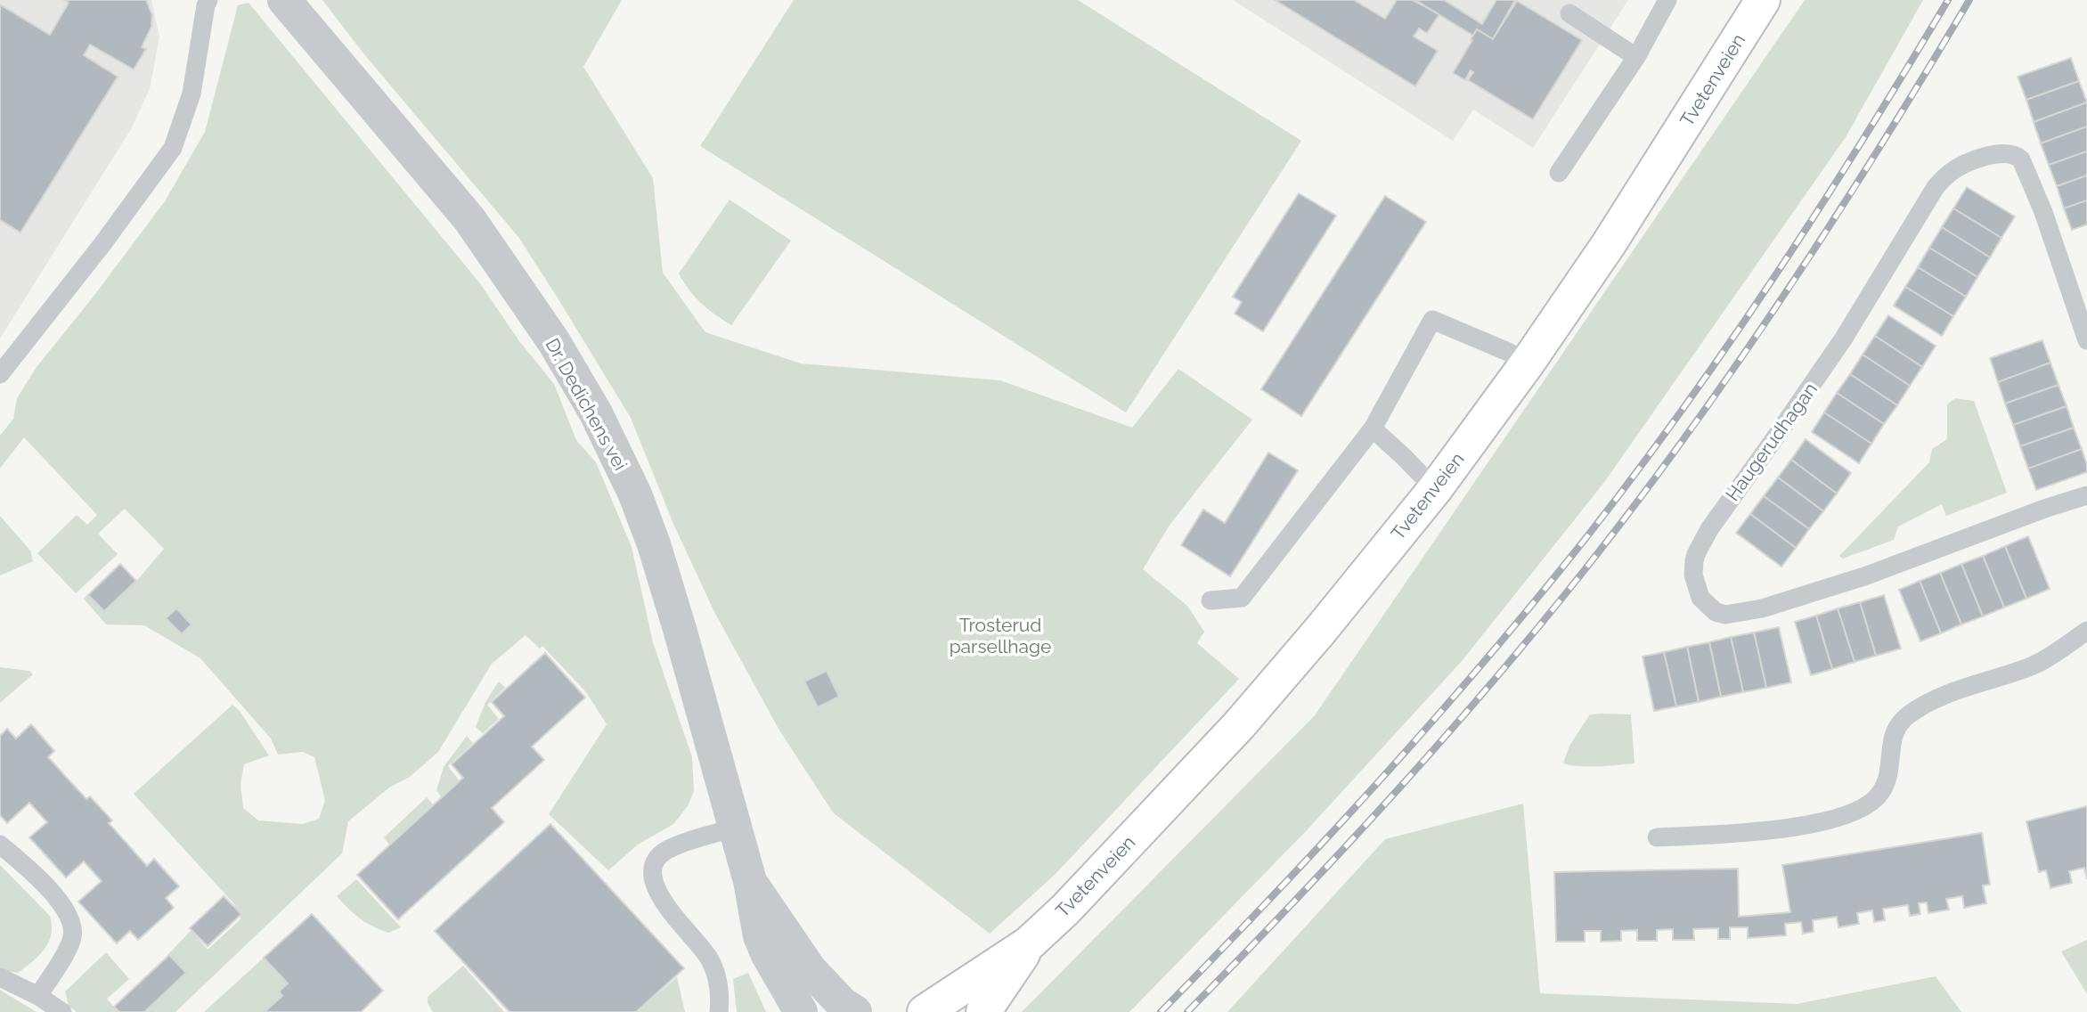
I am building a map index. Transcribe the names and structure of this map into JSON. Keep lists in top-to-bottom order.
{
  "streets": {
    "main road": ["Tvetenveien"],
    "street": ["Dr. Dedichens vei"],
    "lane": ["Haugerudhagan"]
  },
  "parks": ["Trosterud parsellhage"]
}
